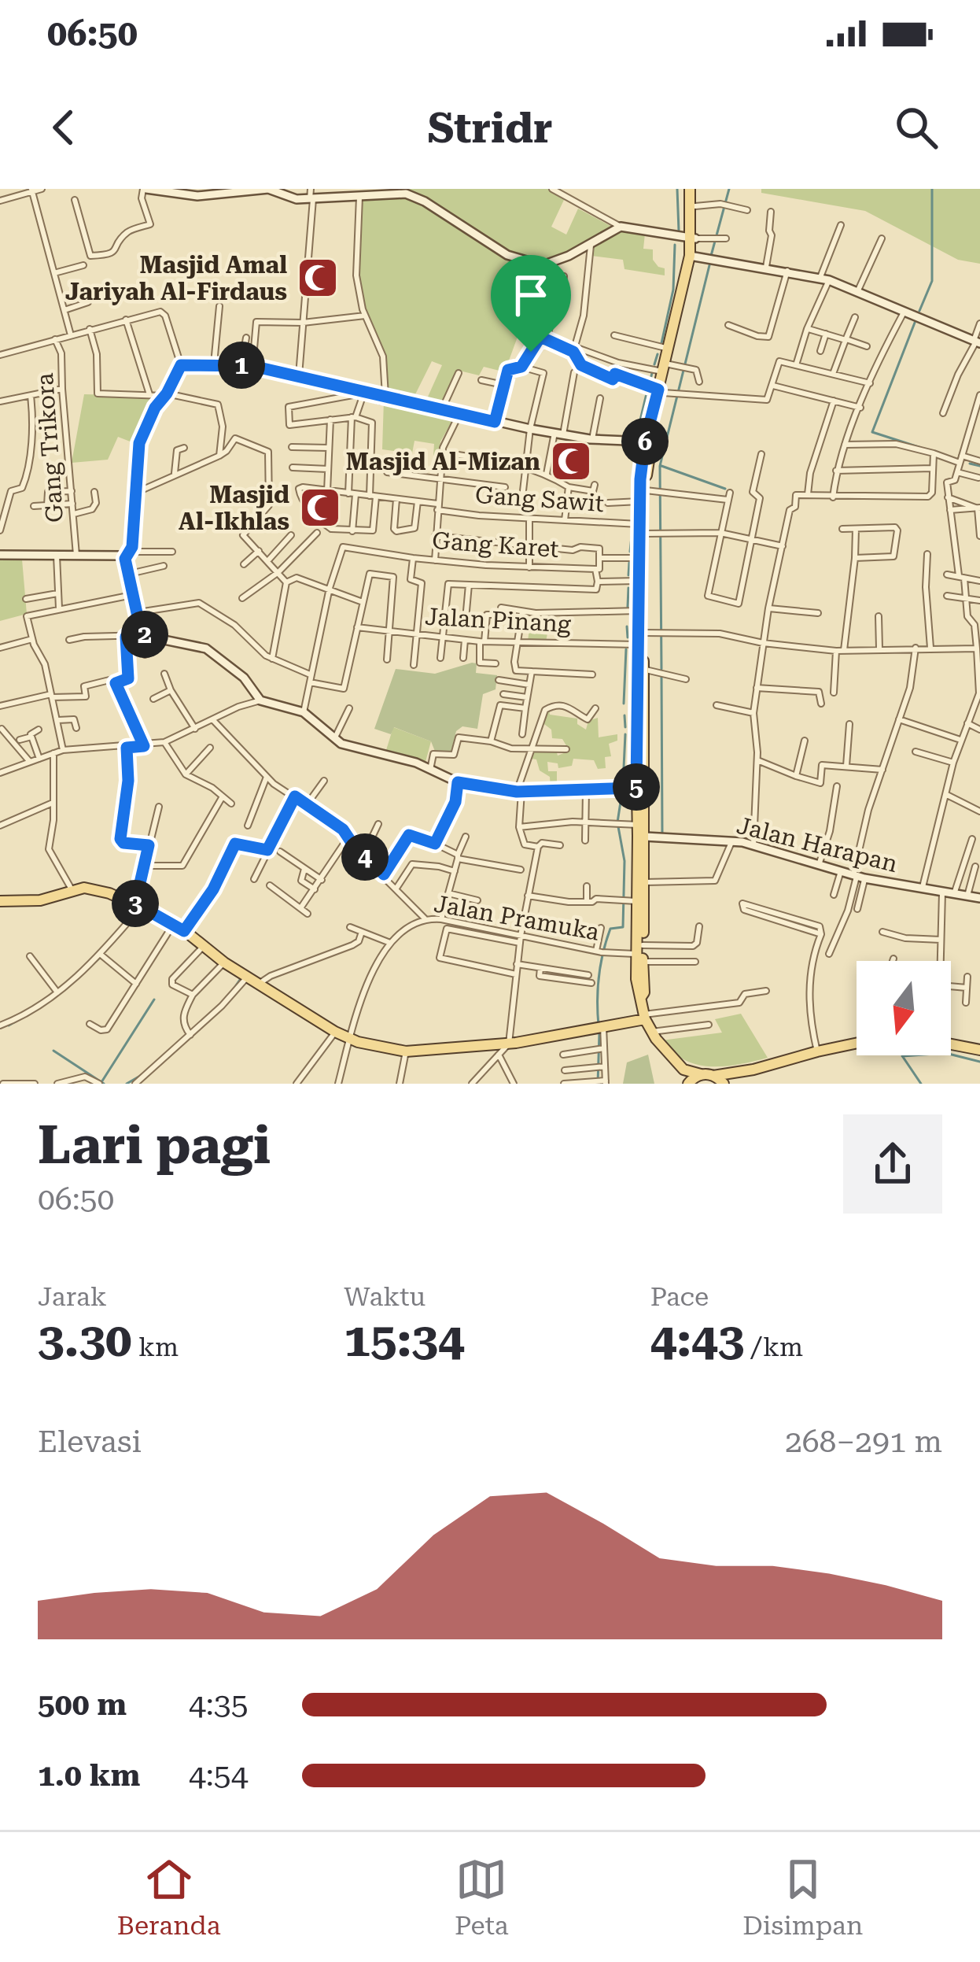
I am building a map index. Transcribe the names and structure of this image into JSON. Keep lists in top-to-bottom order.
{
  "streets": {
    "street": [
      "Gang Trikora",
      "Gang Sawit",
      "Gang Karet",
      "Jalan Pinang",
      "Jalan Harapan",
      "Jalan Pramuka"
    ]
  },
  "places": {
    "mosque": ["Masjid Amal Jariyah Al-Firdaus", "Masjid Al-Mizan", "Masjid Al-Ikhlas"]
  },
  "north": "bottom",
  "page": {
    "status": "06:50",
    "header": "Stridr",
    "pins": [
      "1",
      "6",
      "2",
      "5",
      "4",
      "3"
    ],
    "heading": ["Lari pagi", "06:50"],
    "stats": [
      ["Jarak", "3.30 km"],
      ["Waktu", "15:34"],
      ["Pace", "4:43 /km"]
    ],
    "chart": ["Elevasi", "268–291 m"],
    "list": [
      {
        "name": "500 m",
        "note": "4:35"
      },
      {
        "name": "1.0 km",
        "note": "4:54"
      }
    ],
    "tabs": ["Beranda", "Peta", "Disimpan"]
  }
}
